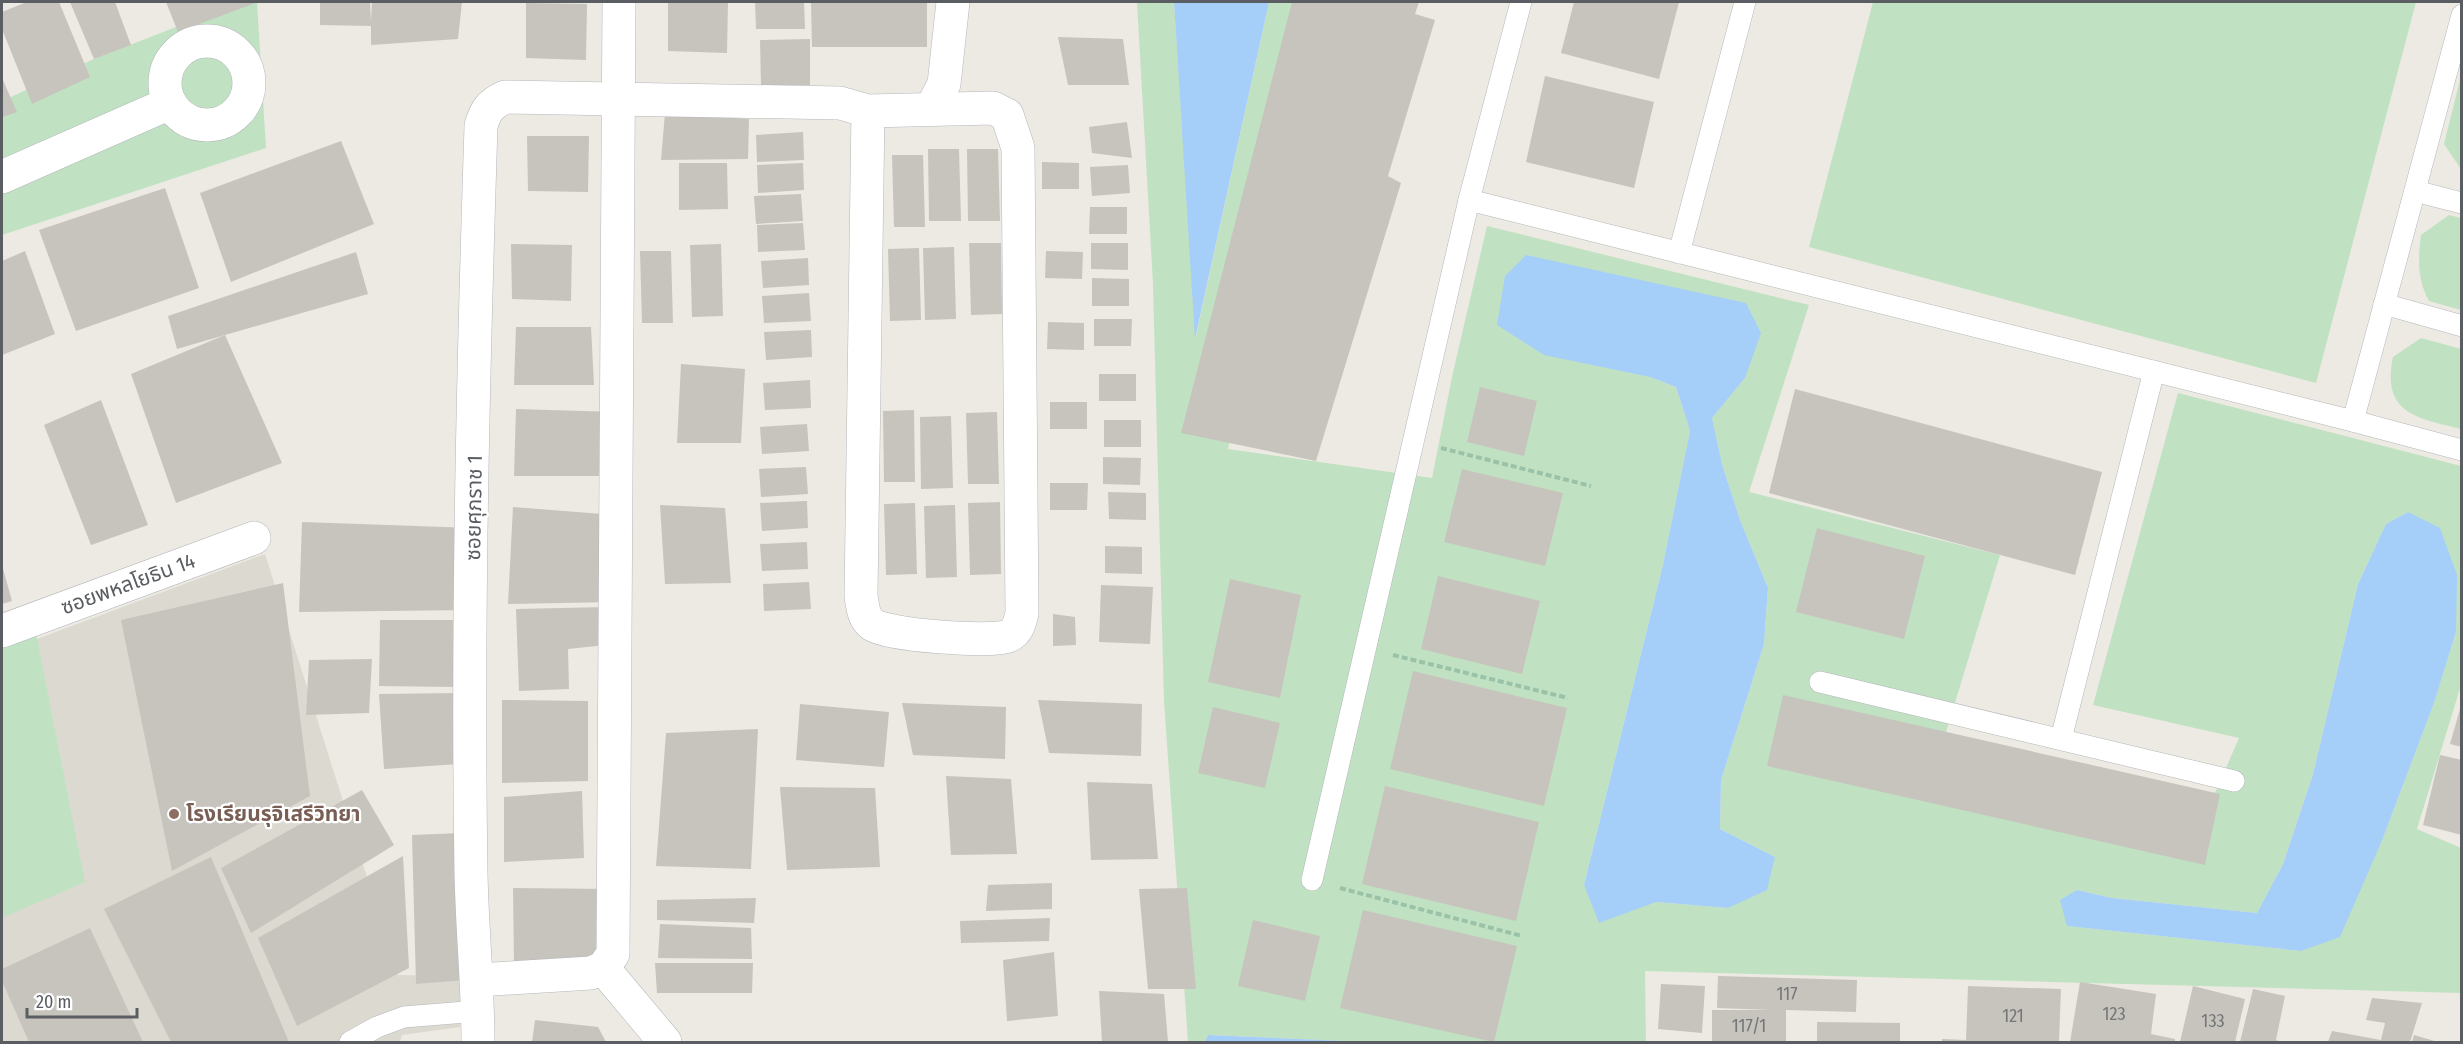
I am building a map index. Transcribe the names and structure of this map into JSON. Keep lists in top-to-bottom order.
{
  "streets": {
    "street": ["ซอยศุภราช 1", "ซอยพหลโยธิน 14"]
  },
  "places": ["โรงเรียนรุจิเสรีวิทยา"],
  "house_numbers": [
    "117",
    "123",
    "121",
    "133",
    "117/1"
  ],
  "scale_bar": "20 m"
}
